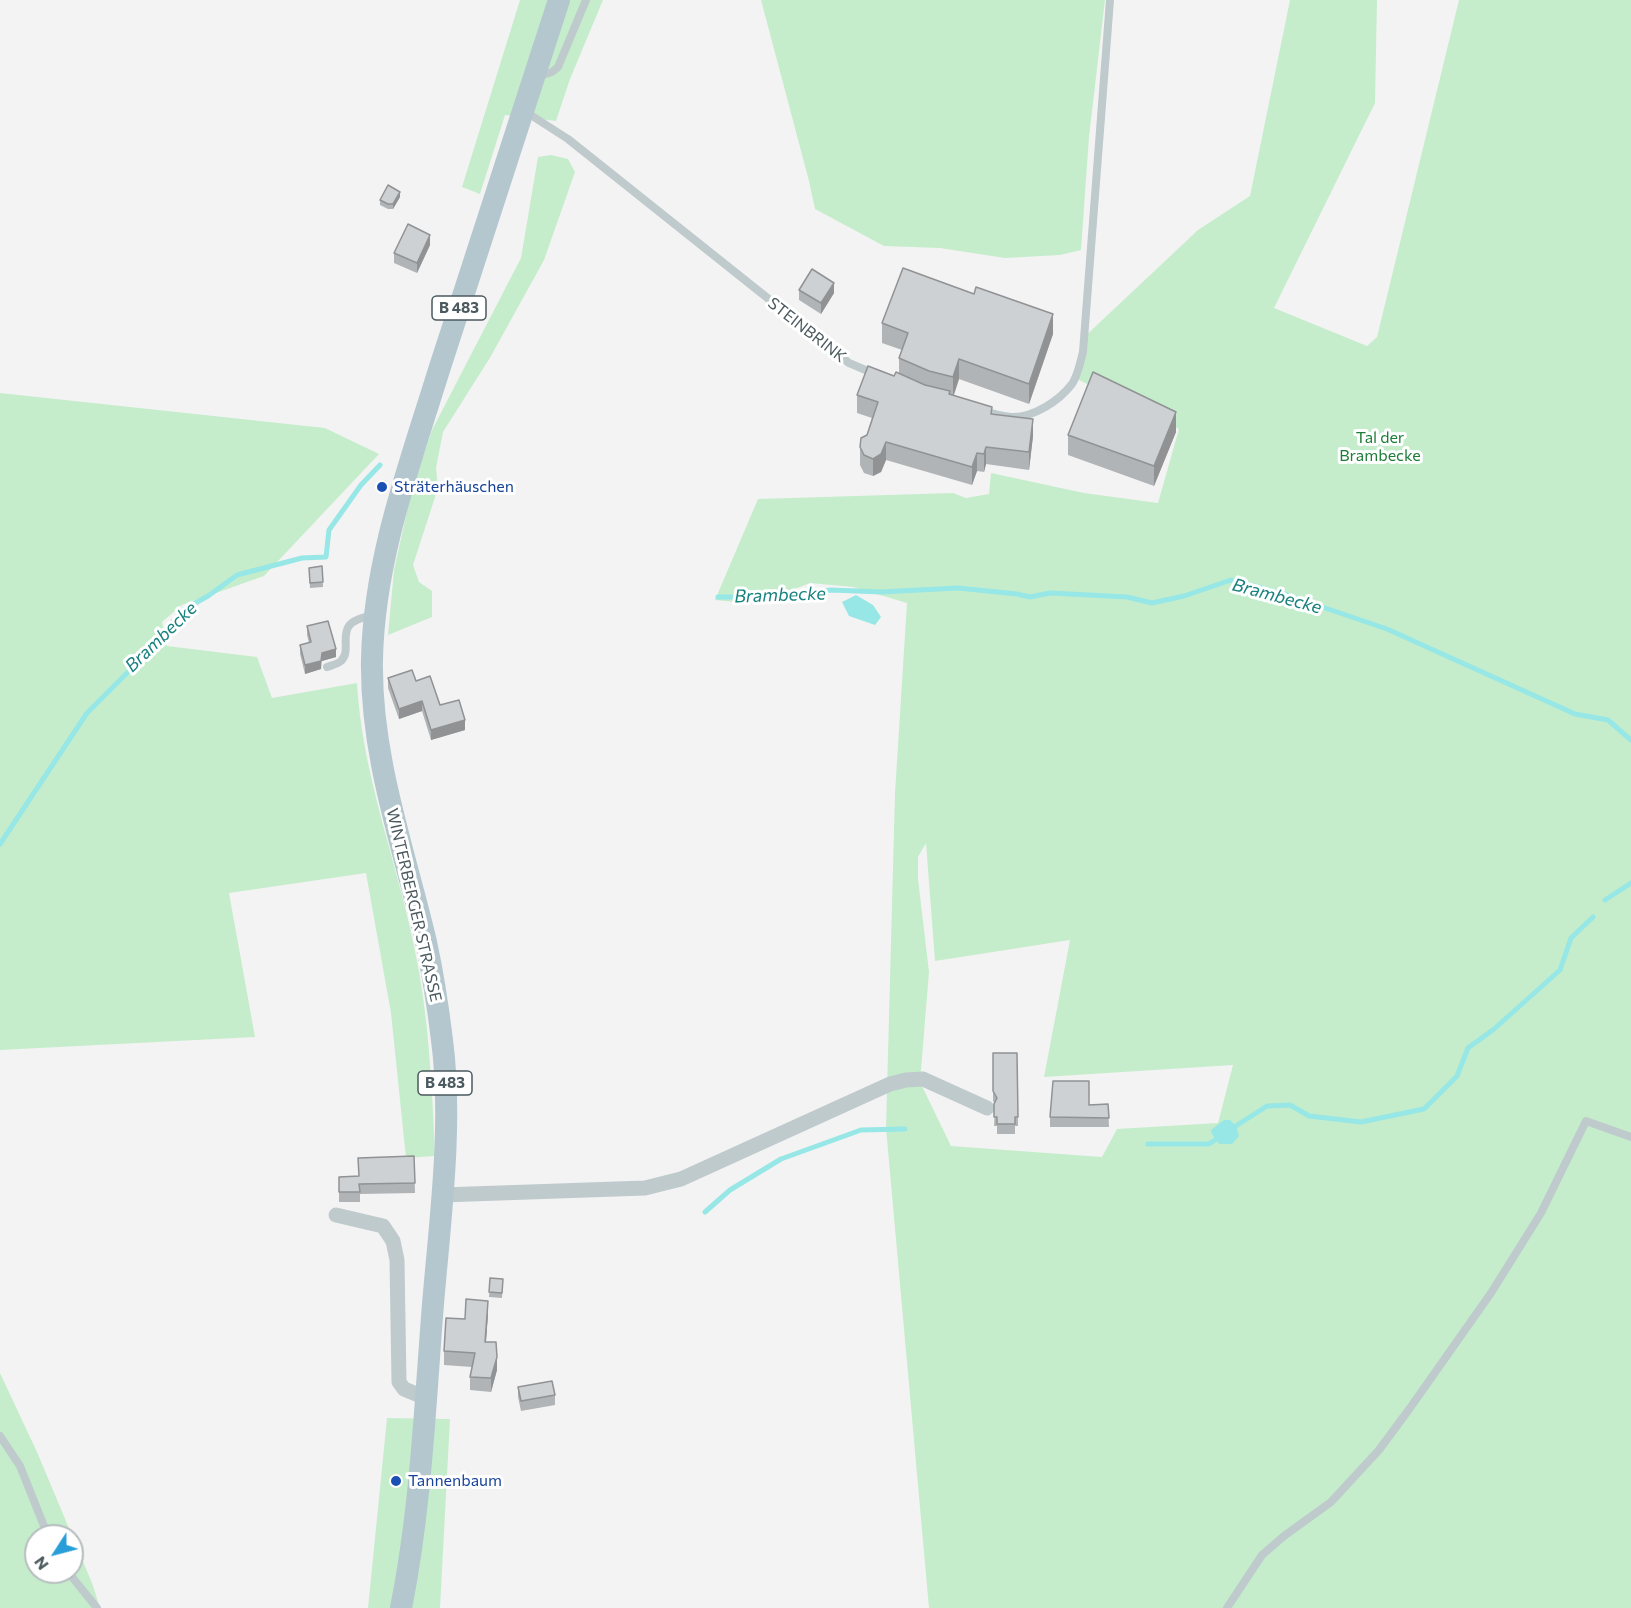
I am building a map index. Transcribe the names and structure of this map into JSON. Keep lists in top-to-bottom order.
{
  "streets": {
    "main road": ["B 483", "WINTERBERGER STRASSE"],
    "lane": ["STEINBRINK"]
  },
  "crossings": [
    ["B 483", "STEINBRINK"],
    ["B 483", "WINTERBERGER STRASSE"],
    ["STEINBRINK", "WINTERBERGER STRASSE"]
  ],
  "water": ["Brambecke"],
  "parks": ["Tal der Brambecke"],
  "places": ["Sträterhäuschen", "Tannenbaum"],
  "north": "bottom left"
}
